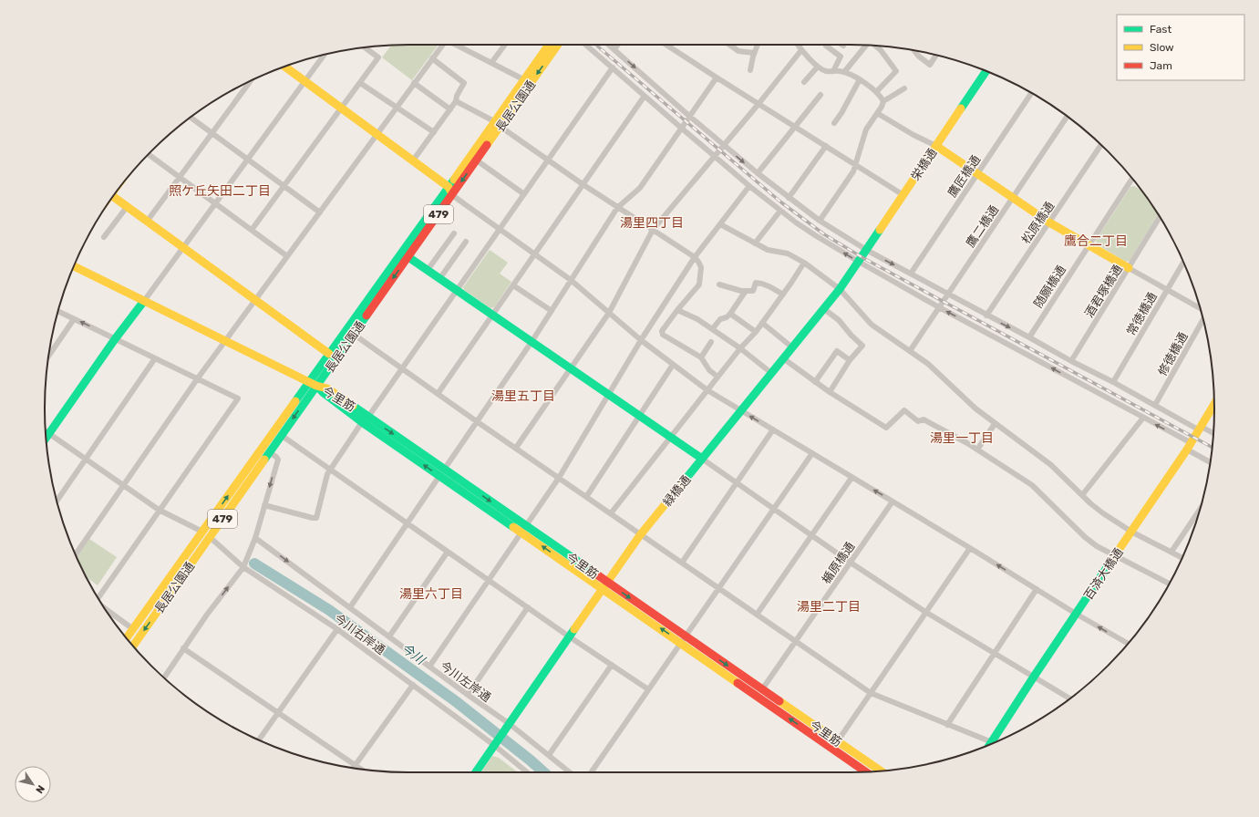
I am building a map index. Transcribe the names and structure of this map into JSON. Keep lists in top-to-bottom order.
{
  "streets": {
    "main road": [
      "長居公園通",
      "栄橋通",
      "479",
      "今里筋",
      "緑橋通",
      "百済大橋通"
    ],
    "street": [
      "鷹匠橋通",
      "松原橋通",
      "鷹二橋通",
      "随願橋通",
      "酒君塚橋通",
      "常徳橋通",
      "修徳橋通",
      "楯原橋通",
      "今川右岸通",
      "今川左岸通"
    ]
  },
  "crossings": [
    ["長居公園通", "今里筋"],
    ["長居公園通", "今川右岸通"],
    ["栄橋通", "緑橋通"],
    ["今里筋", "緑橋通"],
    ["今里筋", "楯原橋通"],
    ["緑橋通", "今川右岸通"],
    ["緑橋通", "今川左岸通"]
  ],
  "districts": [
    "照ケ丘矢田二丁目",
    "湯里四丁目",
    "鷹合二丁目",
    "湯里五丁目",
    "湯里一丁目",
    "湯里六丁目",
    "湯里二丁目"
  ],
  "water": ["今川"],
  "legend": ["Fast", "Slow", "Jam"],
  "north": "bottom right"
}
